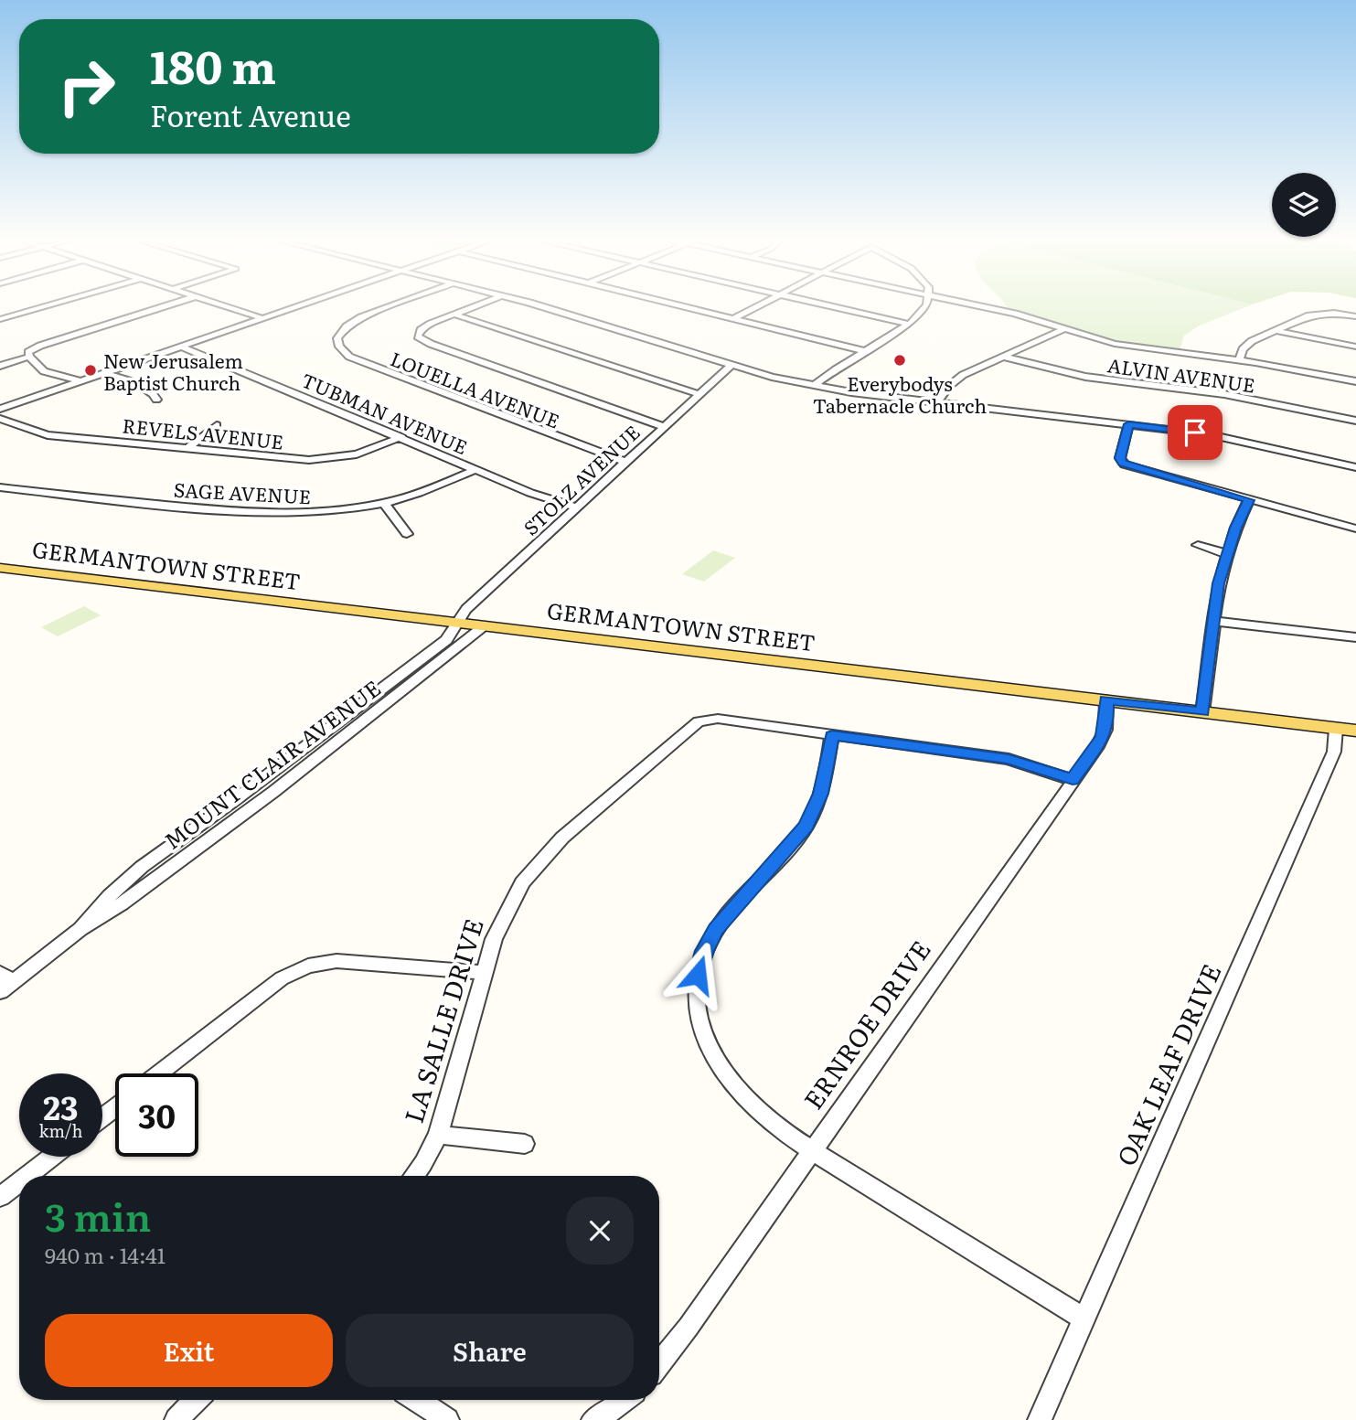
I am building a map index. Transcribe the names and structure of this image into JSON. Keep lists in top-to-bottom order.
{
  "streets": {
    "main road": ["GERMANTOWN STREET"],
    "street": [
      "ALVIN AVENUE",
      "LOUELLA AVENUE",
      "TUBMAN AVENUE",
      "REVELS AVENUE",
      "STOLZ AVENUE",
      "SAGE AVENUE",
      "MOUNT CLAIR AVENUE",
      "LA SALLE DRIVE",
      "ERNROE DRIVE",
      "OAK LEAF DRIVE"
    ]
  },
  "crossings": [
    ["LOUELLA AVENUE", "STOLZ AVENUE"],
    ["TUBMAN AVENUE", "REVELS AVENUE"],
    ["TUBMAN AVENUE", "STOLZ AVENUE"],
    ["TUBMAN AVENUE", "SAGE AVENUE"],
    ["STOLZ AVENUE", "GERMANTOWN STREET"],
    ["STOLZ AVENUE", "MOUNT CLAIR AVENUE"],
    ["GERMANTOWN STREET", "MOUNT CLAIR AVENUE"],
    ["GERMANTOWN STREET", "ERNROE DRIVE"],
    ["GERMANTOWN STREET", "OAK LEAF DRIVE"]
  ],
  "places": ["Everybodys Tabernacle Church", "New Jerusalem Baptist Church"],
  "page": {
    "turn": ["180 m", "Forent Avenue"],
    "speed": "23 km/h",
    "limit": "30",
    "heading": ["3 min", "940 m · 14:41"],
    "buttons": ["Exit", "Share"]
  }
}
